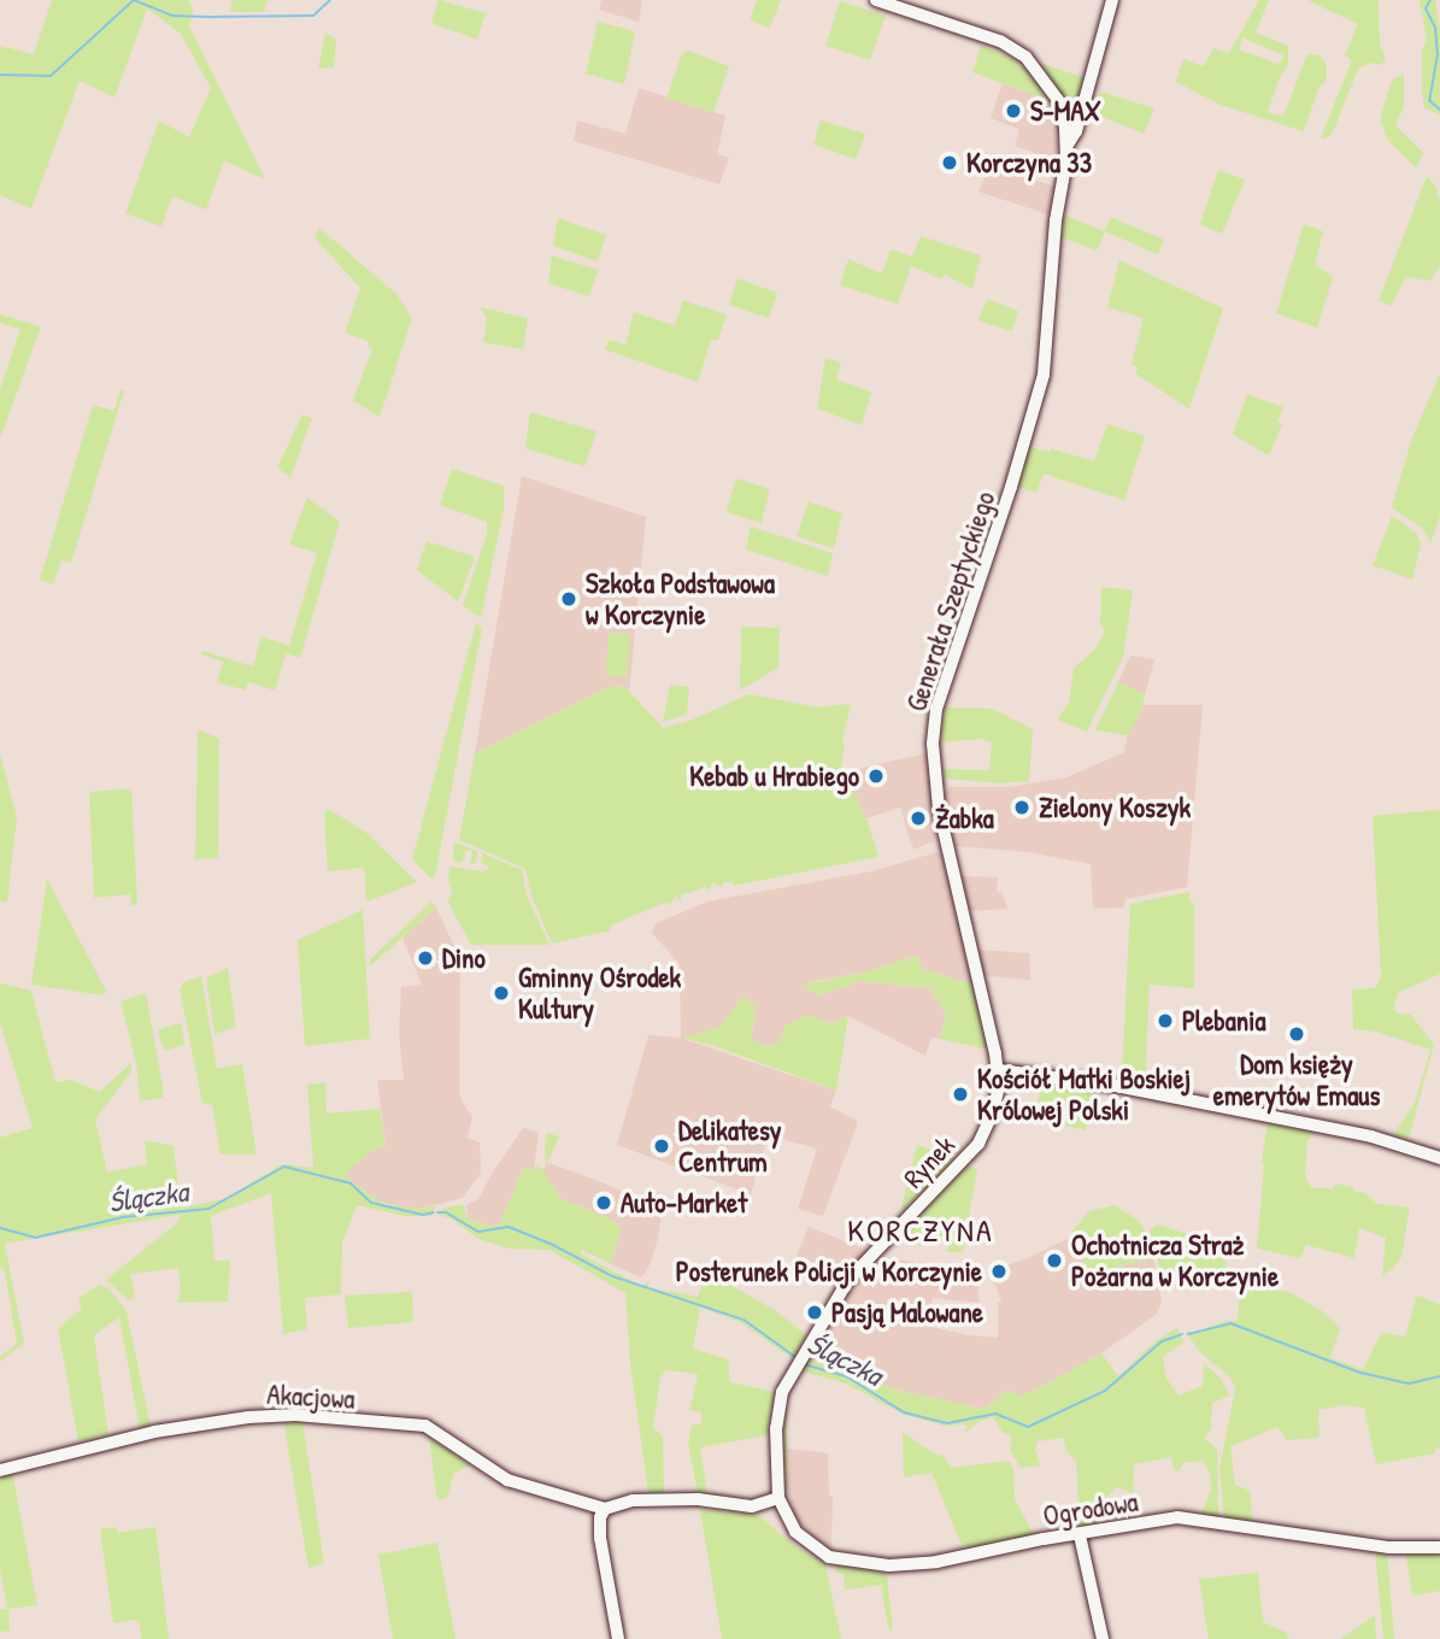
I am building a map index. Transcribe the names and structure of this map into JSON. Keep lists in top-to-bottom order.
{
  "streets": {
    "street": [
      "Generała Szeptyckiego",
      "Rynek",
      "Akacjowa",
      "Ogrodowa"
    ]
  },
  "crossings": [
    ["Generała Szeptyckiego", "Rynek"],
    ["Rynek", "Ogrodowa"]
  ],
  "districts": ["KORCZYNA"],
  "water": ["Ślączka"],
  "places": [
    "S-MAX",
    "Korczyna 33",
    "Szkoła Podstawowa w Korczynie",
    "Kebab u Hrabiego",
    "Zielony Koszyk",
    "Żabka",
    "Dino",
    "Gminny Ośrodek Kultury",
    "Plebania",
    "Dom księży emerytów Emaus",
    "Kościół Matki Boskiej Królowej Polski",
    "Delikatesy Centrum",
    "Auto-Market",
    "Ochotnicza Straż Pożarna w Korczynie",
    "Posterunek Policji w Korczynie",
    "Pasją Malowane"
  ]
}
